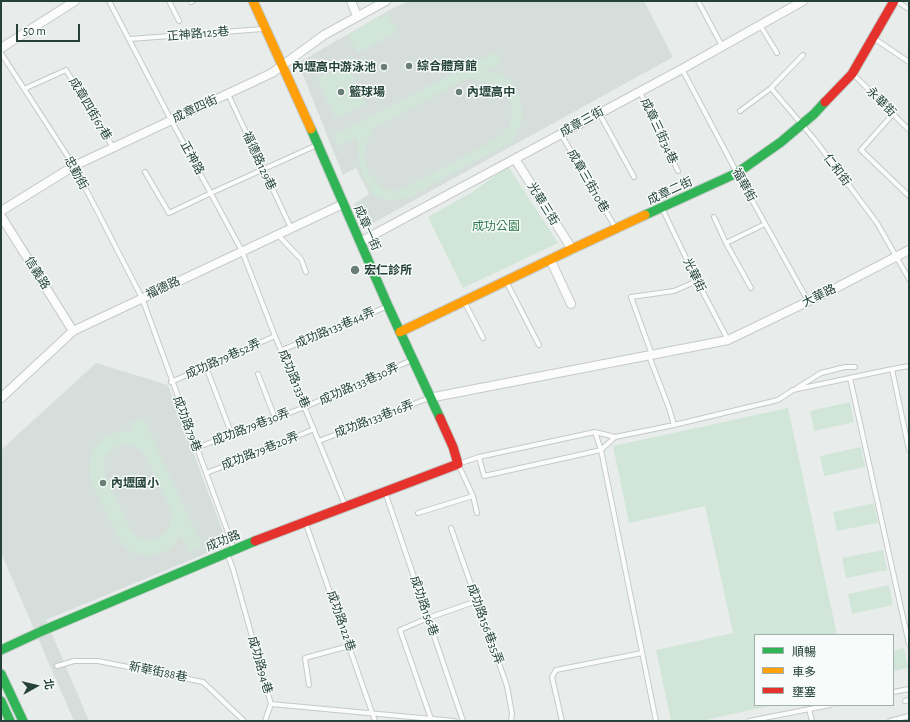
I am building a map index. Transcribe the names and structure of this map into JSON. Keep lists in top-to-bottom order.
{
  "streets": {
    "street": [
      "成章四街",
      "成章三街",
      "成章二街",
      "光華三街",
      "成章一街",
      "信義路",
      "福德路",
      "大華路",
      "成功路"
    ],
    "lane": [
      "正神路125巷",
      "永華街",
      "成章四街67巷",
      "成章三街34巷",
      "正神路",
      "福德路129巷",
      "仁和街",
      "忠勤街",
      "成章三街10巷",
      "福華街",
      "光華街",
      "成功路133巷44弄",
      "成功路79巷52弄",
      "成功路133巷",
      "成功路133巷30弄",
      "成功路133巷16弄",
      "成功路79巷",
      "成功路79巷30弄",
      "成功路79巷20弄",
      "成功路156巷",
      "成功路122巷",
      "成功路156巷35弄",
      "成功路94巷",
      "新華街88巷"
    ]
  },
  "crossings": [
    ["正神路125巷", "正神路"],
    ["正神路125巷", "成章一街"],
    ["永華街", "成章二街"],
    ["成章四街67巷", "成章四街"],
    ["成章四街67巷", "忠勤街"],
    ["成章四街", "正神路"],
    ["成章四街", "福德路129巷"],
    ["成章四街", "忠勤街"],
    ["成章四街", "成章一街"],
    ["成章三街", "成章三街34巷"],
    ["成章三街", "成章三街10巷"],
    ["成章三街", "福華街"],
    ["成章三街", "光華三街"],
    ["成章三街", "成章一街"],
    ["正神路", "福德路"],
    ["正神路", "成功路133巷"],
    ["福德路129巷", "福德路"],
    ["仁和街", "成章二街"],
    ["仁和街", "大華路"],
    ["忠勤街", "福德路"],
    ["忠勤街", "成功路79巷"],
    ["成章三街10巷", "成章二街"],
    ["福華街", "成章二街"],
    ["福華街", "大華路"],
    ["成章二街", "光華三街"],
    ["成章二街", "成章一街"],
    ["成章二街", "光華街"],
    ["成章一街", "福德路"],
    ["成章一街", "大華路"],
    ["成章一街", "成功路133巷44弄"],
    ["成章一街", "成功路133巷30弄"],
    ["成章一街", "成功路133巷16弄"],
    ["成章一街", "成功路"],
    ["信義路", "福德路"],
    ["光華街", "大華路"],
    ["福德路", "成功路133巷"],
    ["福德路", "成功路79巷"],
    ["大華路", "成功路133巷16弄"],
    ["成功路133巷44弄", "成功路133巷"],
    ["成功路79巷52弄", "成功路133巷"],
    ["成功路79巷52弄", "成功路79巷"],
    ["成功路133巷", "成功路133巷30弄"],
    ["成功路133巷", "成功路133巷16弄"],
    ["成功路133巷", "成功路79巷30弄"],
    ["成功路133巷", "成功路79巷20弄"],
    ["成功路133巷", "成功路"],
    ["成功路133巷30弄", "成功路79巷30弄"],
    ["成功路79巷", "成功路79巷30弄"],
    ["成功路79巷", "成功路79巷20弄"],
    ["成功路79巷", "成功路"],
    ["成功路79巷", "成功路94巷"],
    ["成功路", "成功路156巷"],
    ["成功路", "成功路122巷"],
    ["成功路", "成功路94巷"],
    ["成功路122巷", "成功路94巷"]
  ],
  "parks": ["成功公園"],
  "places": [
    "綜合體育館",
    "內壢高中游泳池",
    "籃球場",
    "內壢高中",
    "宏仁診所",
    "內壢國小"
  ],
  "legend": ["順暢", "車多", "壅塞"],
  "scale_bar": "50 m",
  "north": "right"
}
